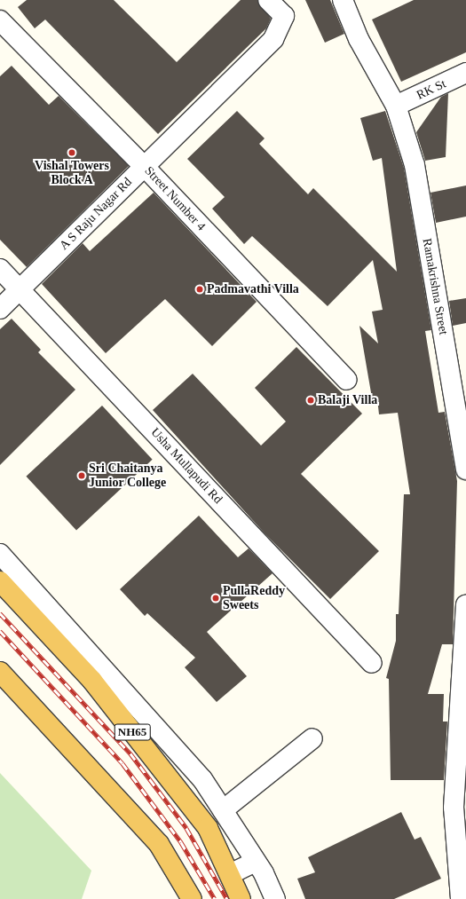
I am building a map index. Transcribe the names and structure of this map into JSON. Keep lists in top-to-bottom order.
{
  "streets": {
    "highway": ["NH65"],
    "street": [
      "RK St",
      "Street Number 4",
      "A S Raju Nagar Rd",
      "Ramakrishna Street",
      "Usha Mullapudi Rd"
    ]
  },
  "crossings": [
    ["RK St", "Ramakrishna Street"],
    ["Street Number 4", "A S Raju Nagar Rd"],
    ["A S Raju Nagar Rd", "Usha Mullapudi Rd"]
  ],
  "places": [
    "Vishal Towers Block A",
    "Padmavathi Villa",
    "Balaji Villa",
    "Sri Chaitanya Junior College",
    "PullaReddy Sweets"
  ]
}
